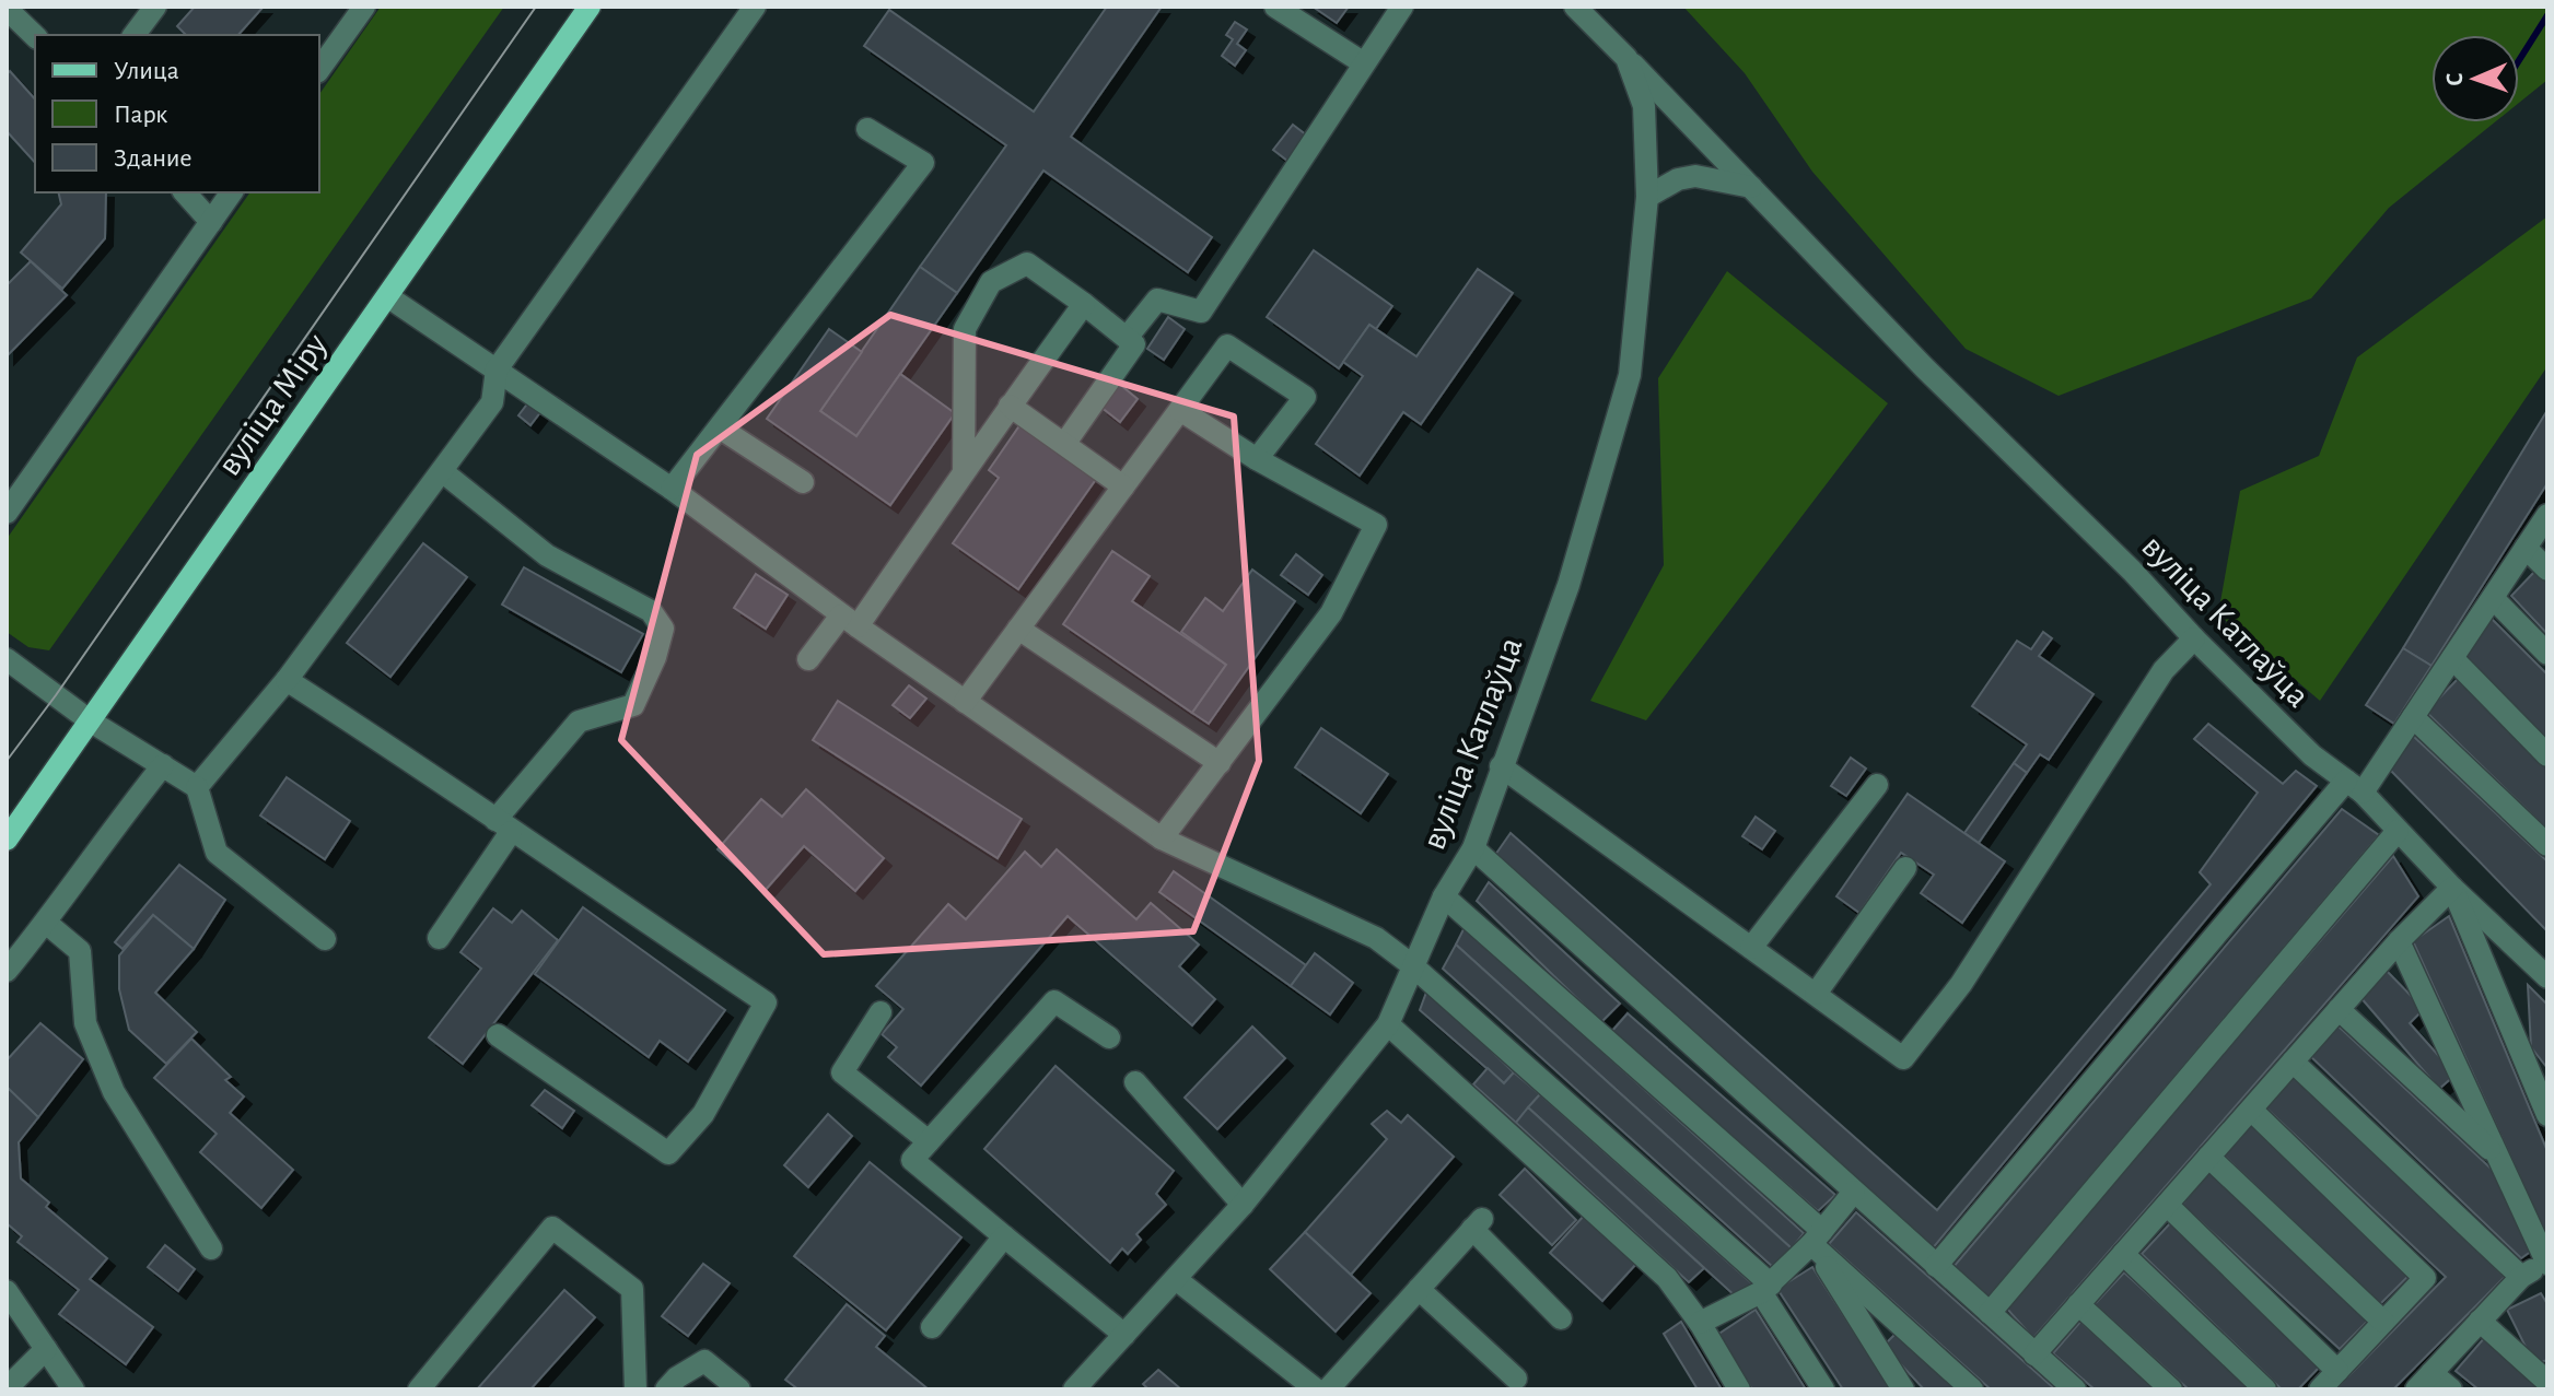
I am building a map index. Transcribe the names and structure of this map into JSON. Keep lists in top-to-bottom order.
{
  "streets": {
    "main road": ["вуліца Міру"],
    "street": ["вуліца Катлаўца"]
  },
  "legend": ["Улица", "Парк", "Здание"],
  "north": "left"
}
